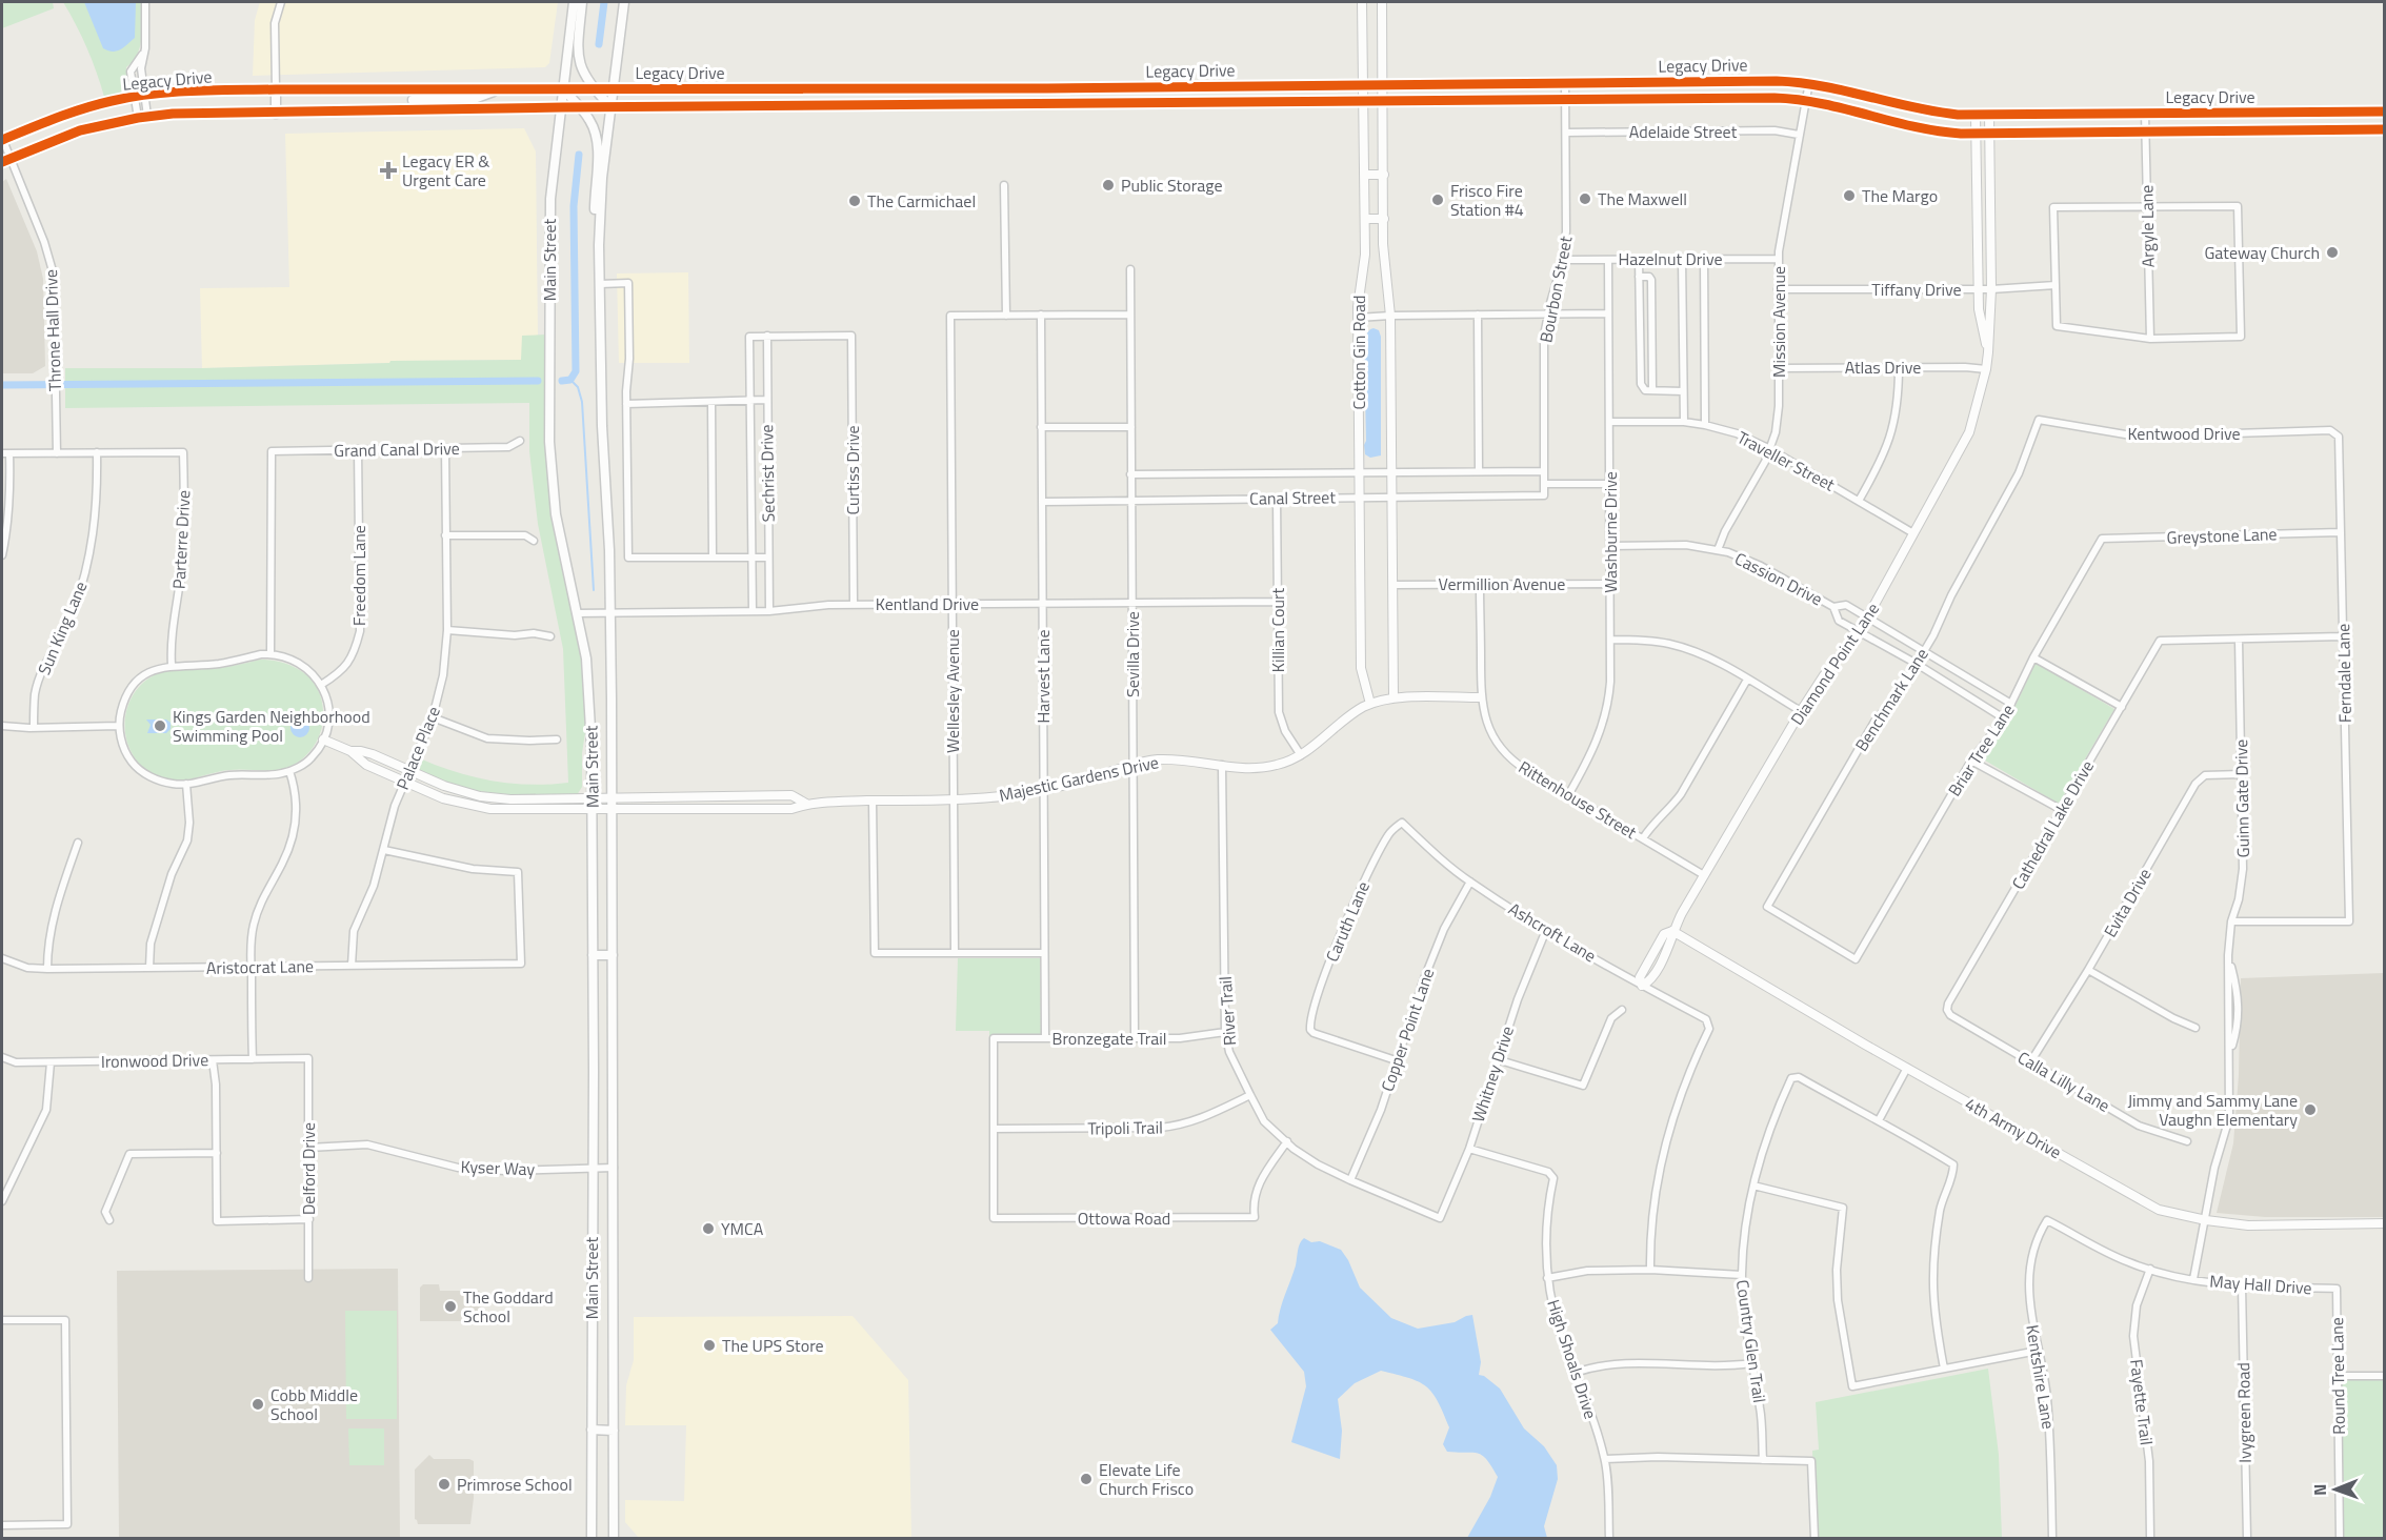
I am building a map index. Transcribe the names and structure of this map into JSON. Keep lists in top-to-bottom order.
{
  "streets": {
    "main road": ["Legacy Drive", "Main Street"],
    "street": [
      "Adelaide Street",
      "Argyle Lane",
      "Hazelnut Drive",
      "Bourbon Street",
      "Tiffany Drive",
      "Mission Avenue",
      "Throne Hall Drive",
      "Cotton Gin Road",
      "Atlas Drive",
      "Kentwood Drive",
      "Grand Canal Drive",
      "Traveller Street",
      "Curtiss Drive",
      "Sechrist Drive",
      "Canal Street",
      "Washburne Drive",
      "Greystone Lane",
      "Parterre Drive",
      "Freedom Lane",
      "Cassion Drive",
      "Vermillion Avenue",
      "Kentland Drive",
      "Sun King Lane",
      "Killian Court",
      "Sevilla Drive",
      "Diamond Point Lane",
      "Ferndale Lane",
      "Harvest Lane",
      "Wellesley Avenue",
      "Benchmark Lane",
      "Palace Place",
      "Briar Tree Lane",
      "Majestic Gardens Drive",
      "Guinn Gate Drive",
      "Rittenhouse Street",
      "Cathedral Lake Drive",
      "Evita Drive",
      "Caruth Lane",
      "Ashcroft Lane",
      "Aristocrat Lane",
      "River Trail",
      "Copper Point Lane",
      "Bronzegate Trail",
      "Ironwood Drive",
      "Whitney Drive",
      "Calla Lilly Lane",
      "Tripoli Trail",
      "4th Army Drive",
      "Kyser Way",
      "Delford Drive",
      "Ottowa Road",
      "May Hall Drive",
      "Country Glen Trail",
      "High Shoals Drive",
      "Round Tree Lane",
      "Kentshire Lane",
      "Fayette Trail",
      "Ivygreen Road"
    ]
  },
  "crossings": [
    ["Legacy Drive", "Argyle Lane"],
    ["Legacy Drive", "Main Street"],
    ["Legacy Drive", "Bourbon Street"],
    ["Legacy Drive", "Mission Avenue"],
    ["Legacy Drive", "Throne Hall Drive"],
    ["Legacy Drive", "Cotton Gin Road"],
    ["Legacy Drive", "Diamond Point Lane"],
    ["Adelaide Street", "Bourbon Street"],
    ["Adelaide Street", "Mission Avenue"],
    ["Hazelnut Drive", "Bourbon Street"],
    ["Hazelnut Drive", "Mission Avenue"],
    ["Hazelnut Drive", "Washburne Drive"],
    ["Main Street", "Kentland Drive"],
    ["Main Street", "Majestic Gardens Drive"],
    ["Main Street", "Kyser Way"],
    ["Bourbon Street", "Canal Street"],
    ["Tiffany Drive", "Mission Avenue"],
    ["Tiffany Drive", "Diamond Point Lane"],
    ["Mission Avenue", "Atlas Drive"],
    ["Mission Avenue", "Traveller Street"],
    ["Mission Avenue", "Cassion Drive"],
    ["Cotton Gin Road", "Canal Street"],
    ["Cotton Gin Road", "Vermillion Avenue"],
    ["Cotton Gin Road", "Majestic Gardens Drive"],
    ["Atlas Drive", "Diamond Point Lane"],
    ["Kentwood Drive", "Ferndale Lane"],
    ["Kentwood Drive", "Benchmark Lane"],
    ["Grand Canal Drive", "Parterre Drive"],
    ["Grand Canal Drive", "Freedom Lane"],
    ["Grand Canal Drive", "Palace Place"],
    ["Grand Canal Drive", "Majestic Gardens Drive"],
    ["Traveller Street", "Washburne Drive"],
    ["Traveller Street", "Diamond Point Lane"],
    ["Curtiss Drive", "Sechrist Drive"],
    ["Curtiss Drive", "Kentland Drive"],
    ["Sechrist Drive", "Kentland Drive"],
    ["Canal Street", "Killian Court"],
    ["Canal Street", "Sevilla Drive"],
    ["Canal Street", "Harvest Lane"],
    ["Washburne Drive", "Cassion Drive"],
    ["Washburne Drive", "Vermillion Avenue"],
    ["Washburne Drive", "Rittenhouse Street"],
    ["Greystone Lane", "Ferndale Lane"],
    ["Greystone Lane", "Briar Tree Lane"],
    ["Parterre Drive", "Freedom Lane"],
    ["Parterre Drive", "Sun King Lane"],
    ["Parterre Drive", "Majestic Gardens Drive"],
    ["Freedom Lane", "Majestic Gardens Drive"],
    ["Cassion Drive", "Diamond Point Lane"],
    ["Cassion Drive", "Benchmark Lane"],
    ["Cassion Drive", "Briar Tree Lane"],
    ["Vermillion Avenue", "Rittenhouse Street"],
    ["Kentland Drive", "Killian Court"],
    ["Kentland Drive", "Sevilla Drive"],
    ["Kentland Drive", "Harvest Lane"],
    ["Kentland Drive", "Wellesley Avenue"],
    ["Killian Court", "Majestic Gardens Drive"],
    ["Sevilla Drive", "Majestic Gardens Drive"],
    ["Sevilla Drive", "Bronzegate Trail"],
    ["Diamond Point Lane", "Rittenhouse Street"],
    ["Diamond Point Lane", "Ashcroft Lane"],
    ["Diamond Point Lane", "4th Army Drive"],
    ["Ferndale Lane", "Guinn Gate Drive"],
    ["Harvest Lane", "Majestic Gardens Drive"],
    ["Harvest Lane", "Bronzegate Trail"],
    ["Wellesley Avenue", "Majestic Gardens Drive"],
    ["Benchmark Lane", "Briar Tree Lane"],
    ["Palace Place", "Majestic Gardens Drive"],
    ["Palace Place", "Aristocrat Lane"],
    ["Majestic Gardens Drive", "Rittenhouse Street"],
    ["Majestic Gardens Drive", "River Trail"],
    ["Guinn Gate Drive", "Cathedral Lake Drive"],
    ["Guinn Gate Drive", "Evita Drive"],
    ["Guinn Gate Drive", "4th Army Drive"],
    ["Guinn Gate Drive", "May Hall Drive"],
    ["Cathedral Lake Drive", "Calla Lilly Lane"],
    ["Evita Drive", "Calla Lilly Lane"],
    ["Caruth Lane", "Ashcroft Lane"],
    ["Caruth Lane", "Copper Point Lane"],
    ["Ashcroft Lane", "Copper Point Lane"],
    ["Ashcroft Lane", "Whitney Drive"],
    ["River Trail", "Copper Point Lane"],
    ["River Trail", "Bronzegate Trail"],
    ["River Trail", "Whitney Drive"],
    ["River Trail", "Tripoli Trail"],
    ["River Trail", "Ottowa Road"],
    ["Bronzegate Trail", "Tripoli Trail"],
    ["Bronzegate Trail", "Ottowa Road"],
    ["Ironwood Drive", "Delford Drive"],
    ["Whitney Drive", "High Shoals Drive"],
    ["Tripoli Trail", "Ottowa Road"],
    ["Kyser Way", "Delford Drive"],
    ["May Hall Drive", "Round Tree Lane"],
    ["May Hall Drive", "Kentshire Lane"],
    ["May Hall Drive", "Fayette Trail"],
    ["May Hall Drive", "Ivygreen Road"]
  ],
  "places": {
    "health": ["Legacy ER & Urgent Care"],
    "other": [
      "Public Storage",
      "The Margo",
      "The Maxwell",
      "Frisco Fire Station #4",
      "The Carmichael",
      "Gateway Church",
      "Kings Garden Neighborhood Swimming Pool",
      "Jimmy and Sammy Lane Vaughn Elementary",
      "YMCA",
      "The Goddard School",
      "The UPS Store",
      "Cobb Middle School",
      "Elevate Life Church Frisco",
      "Primrose School"
    ]
  },
  "north": "left"
}
